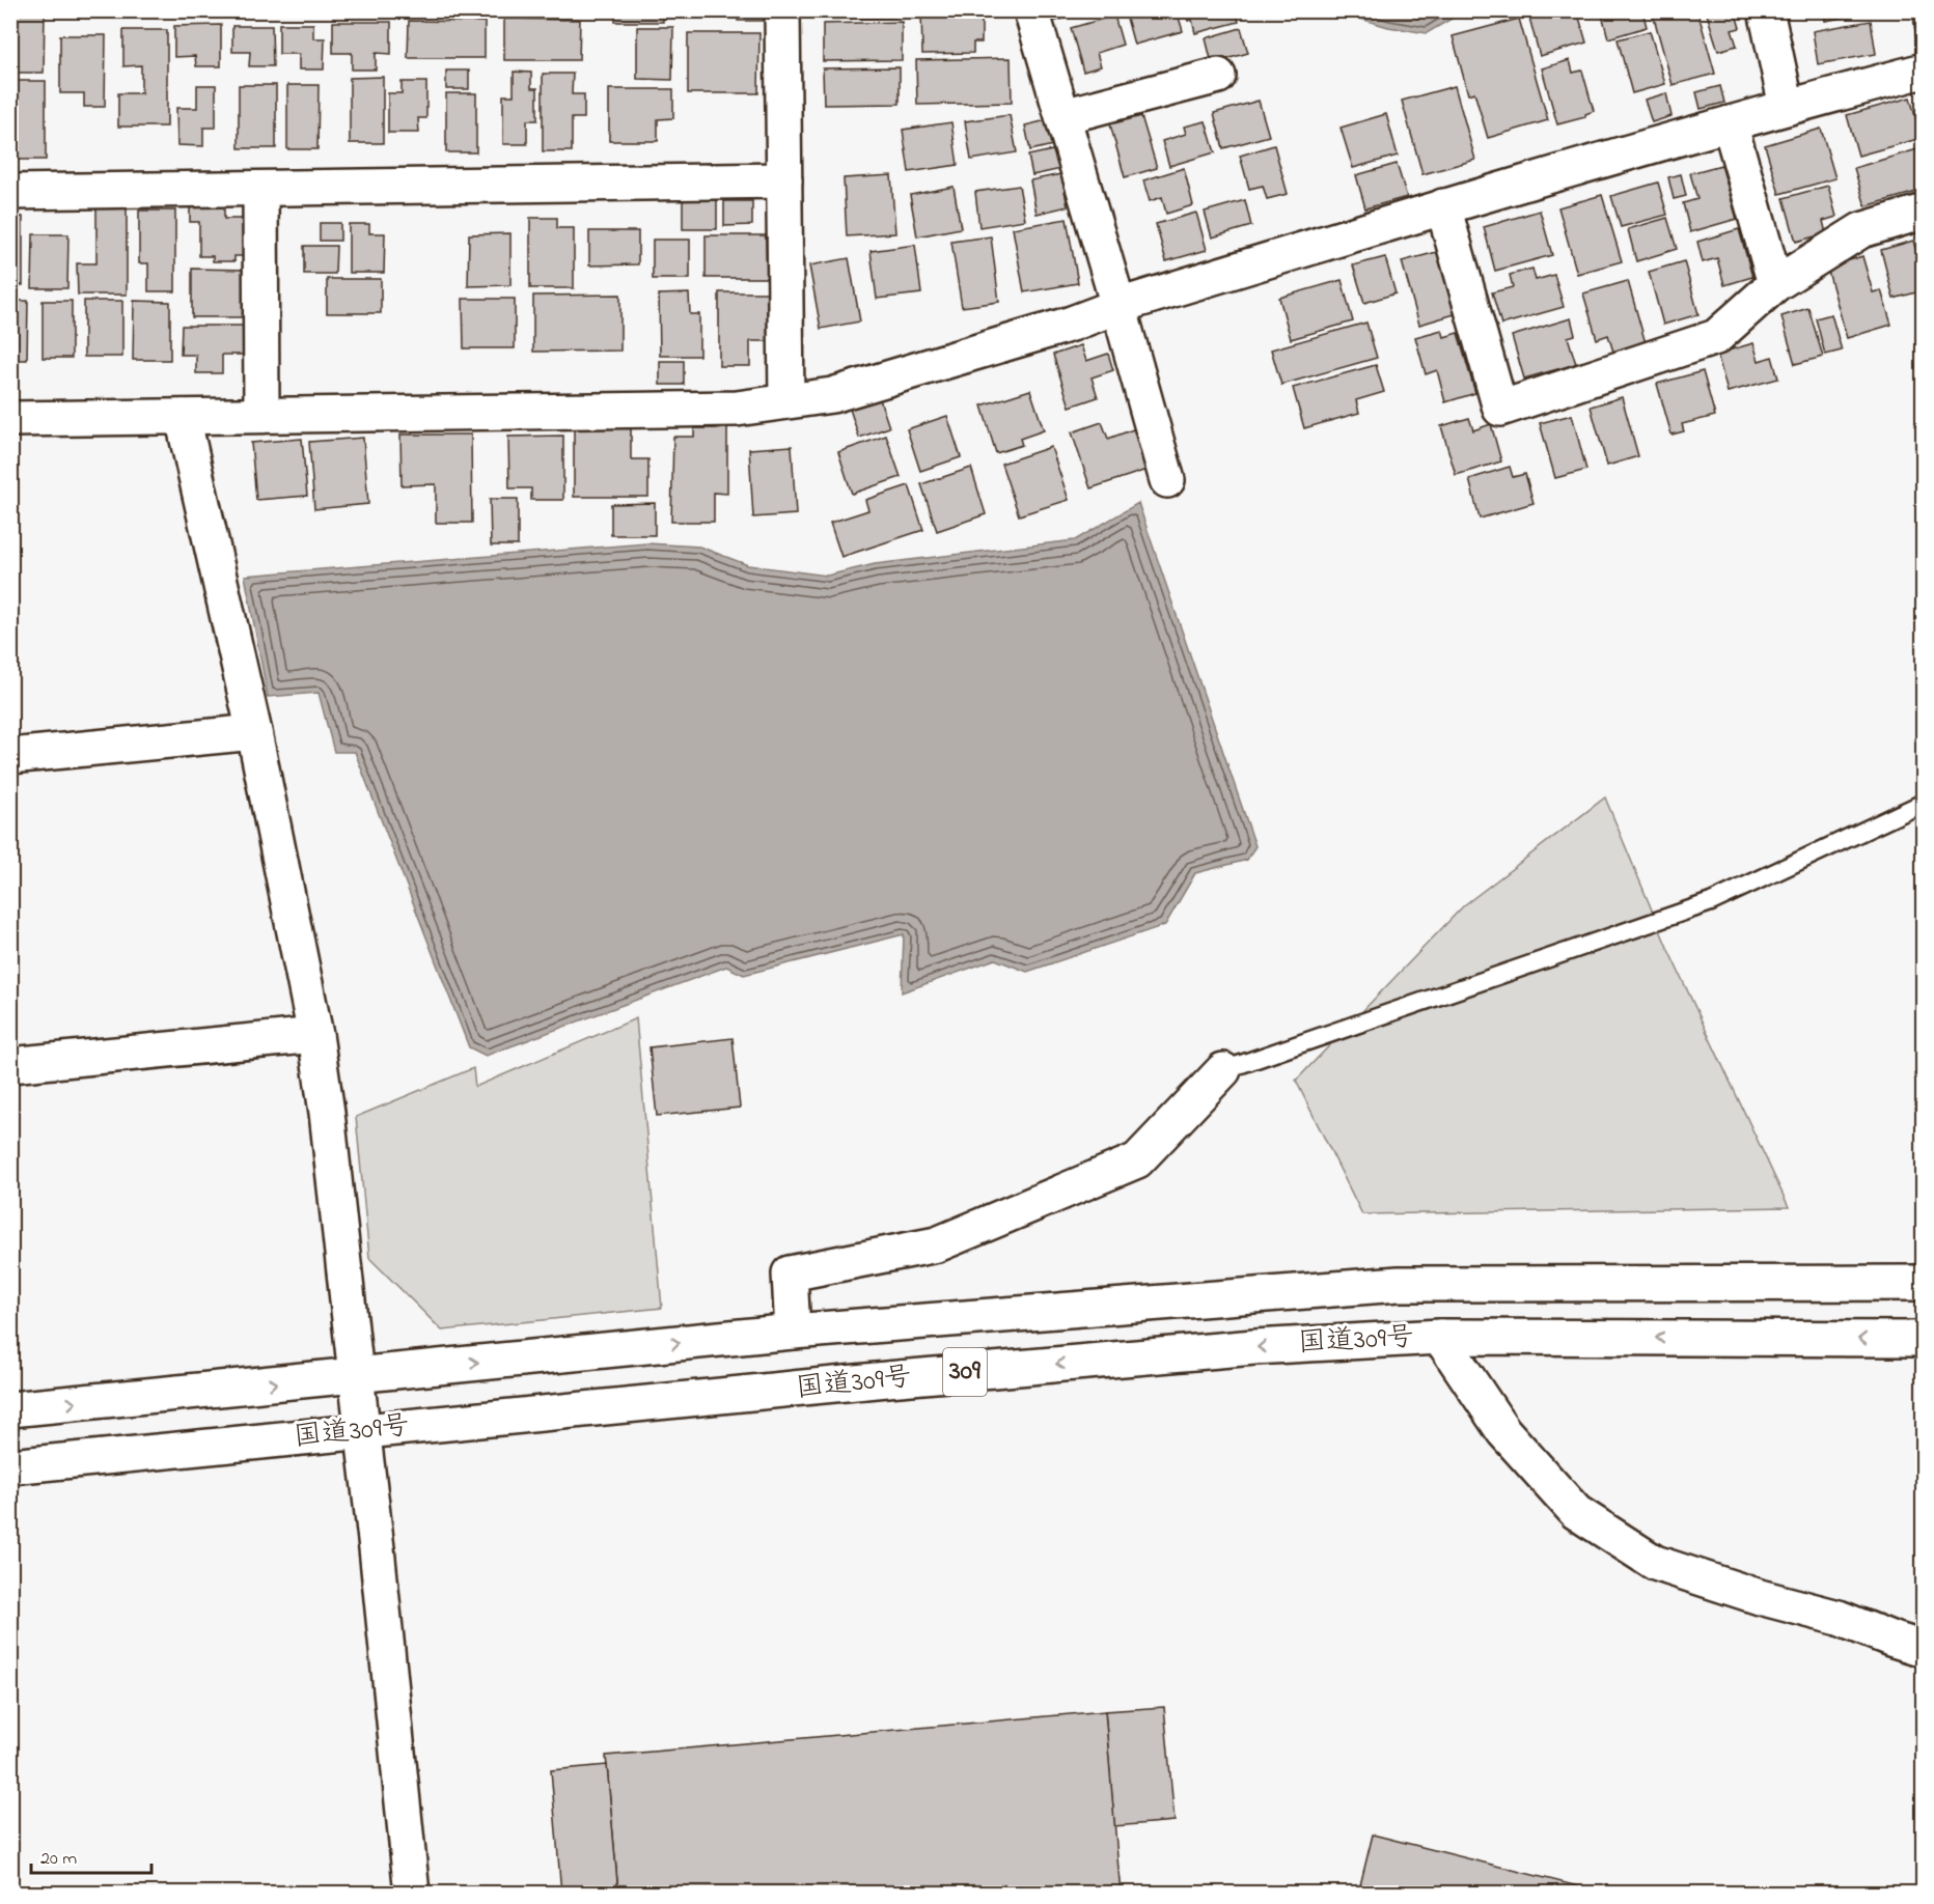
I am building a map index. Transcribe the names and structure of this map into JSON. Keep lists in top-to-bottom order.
{
  "streets": {
    "main road": ["国道309号", "309"]
  },
  "scale_bar": "20 m"
}
